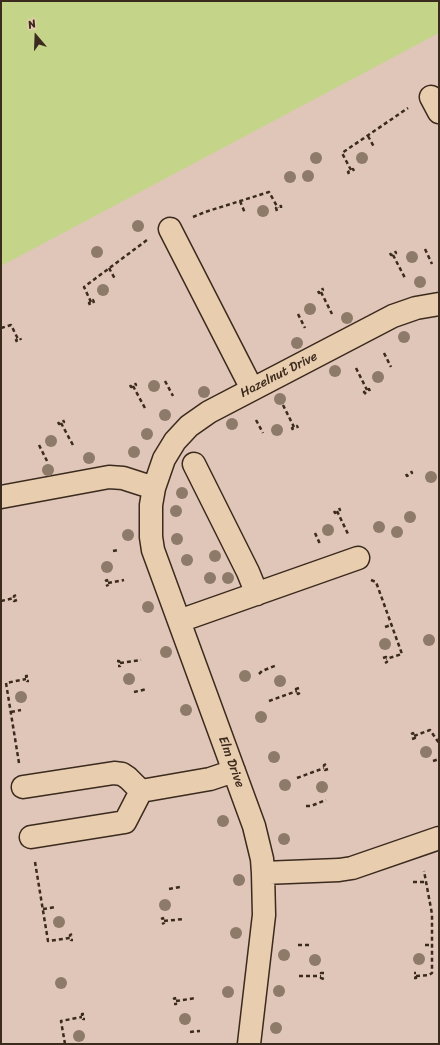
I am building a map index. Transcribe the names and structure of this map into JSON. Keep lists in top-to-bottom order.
{
  "streets": {
    "street": ["Hazelnut Drive", "Elm Drive"]
  },
  "crossings": [
    ["Hazelnut Drive", "Elm Drive"]
  ],
  "north": "top"
}
